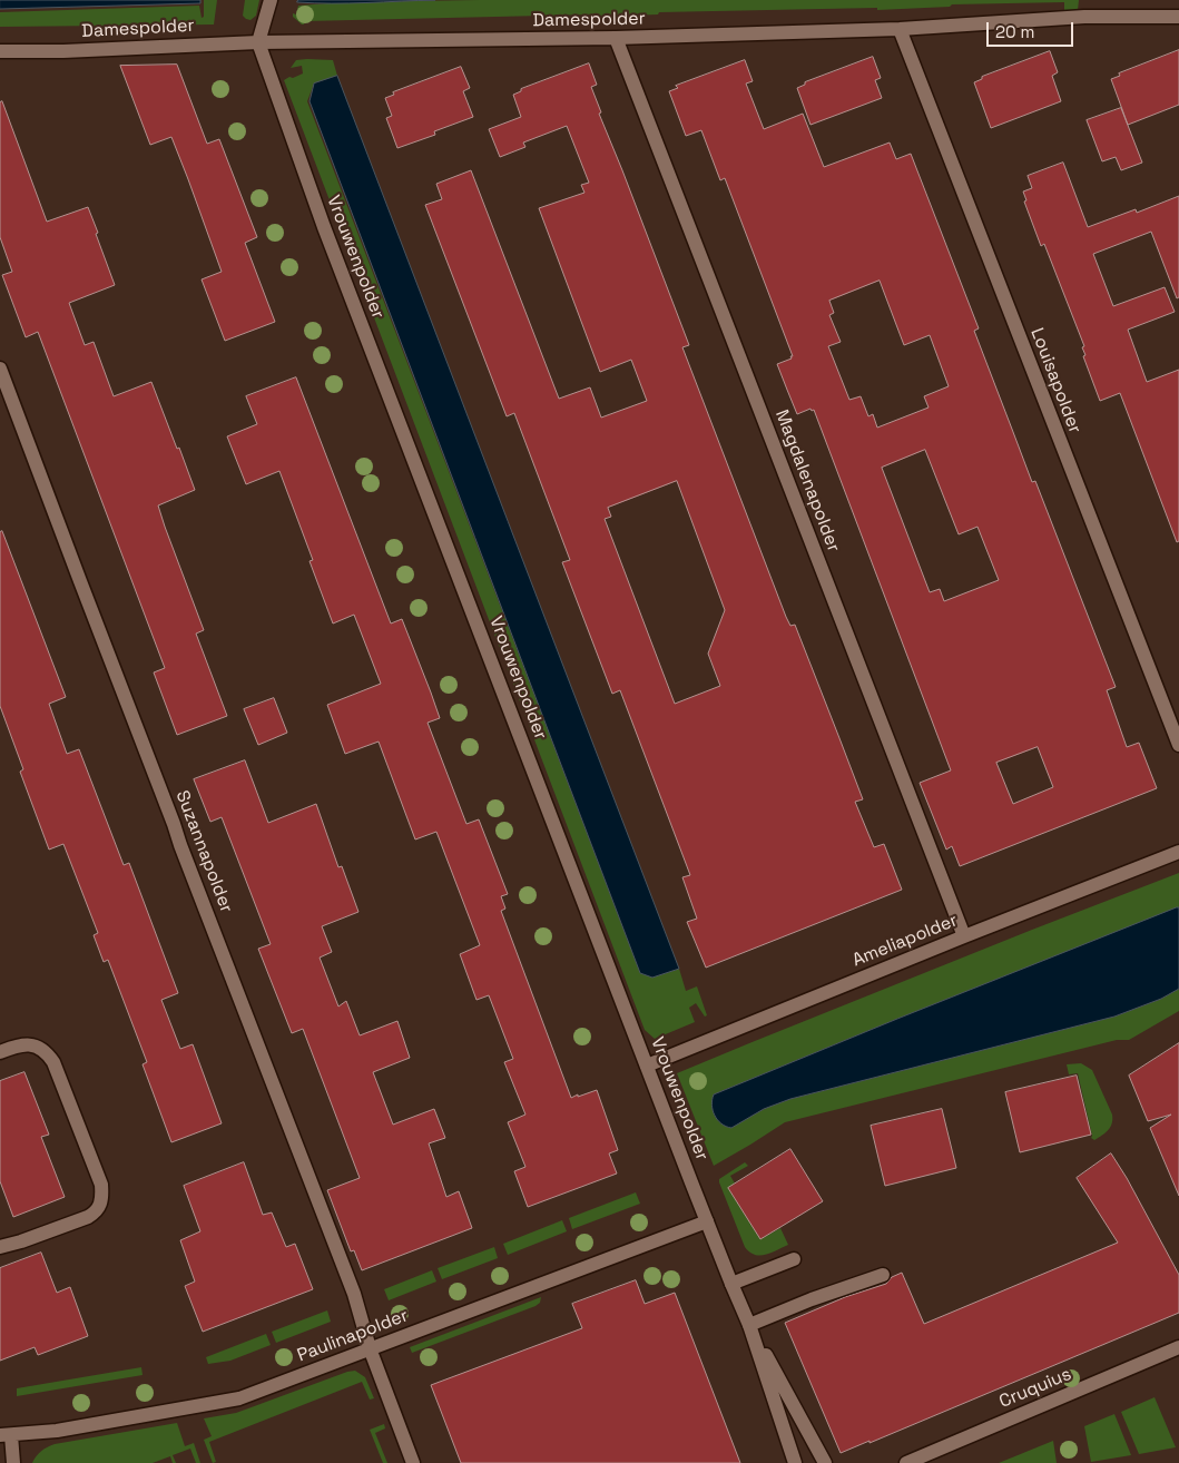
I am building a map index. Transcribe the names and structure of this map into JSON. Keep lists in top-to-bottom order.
{
  "streets": {
    "street": [
      "Damespolder",
      "Vrouwenpolder",
      "Louisapolder",
      "Magdalenapolder",
      "Suzannapolder",
      "Ameliapolder",
      "Paulinapolder",
      "Cruquius"
    ]
  },
  "crossings": [
    ["Damespolder", "Vrouwenpolder"],
    ["Damespolder", "Louisapolder"],
    ["Damespolder", "Magdalenapolder"],
    ["Vrouwenpolder", "Ameliapolder"],
    ["Vrouwenpolder", "Paulinapolder"],
    ["Magdalenapolder", "Ameliapolder"],
    ["Suzannapolder", "Paulinapolder"]
  ],
  "scale_bar": "20 m"
}
